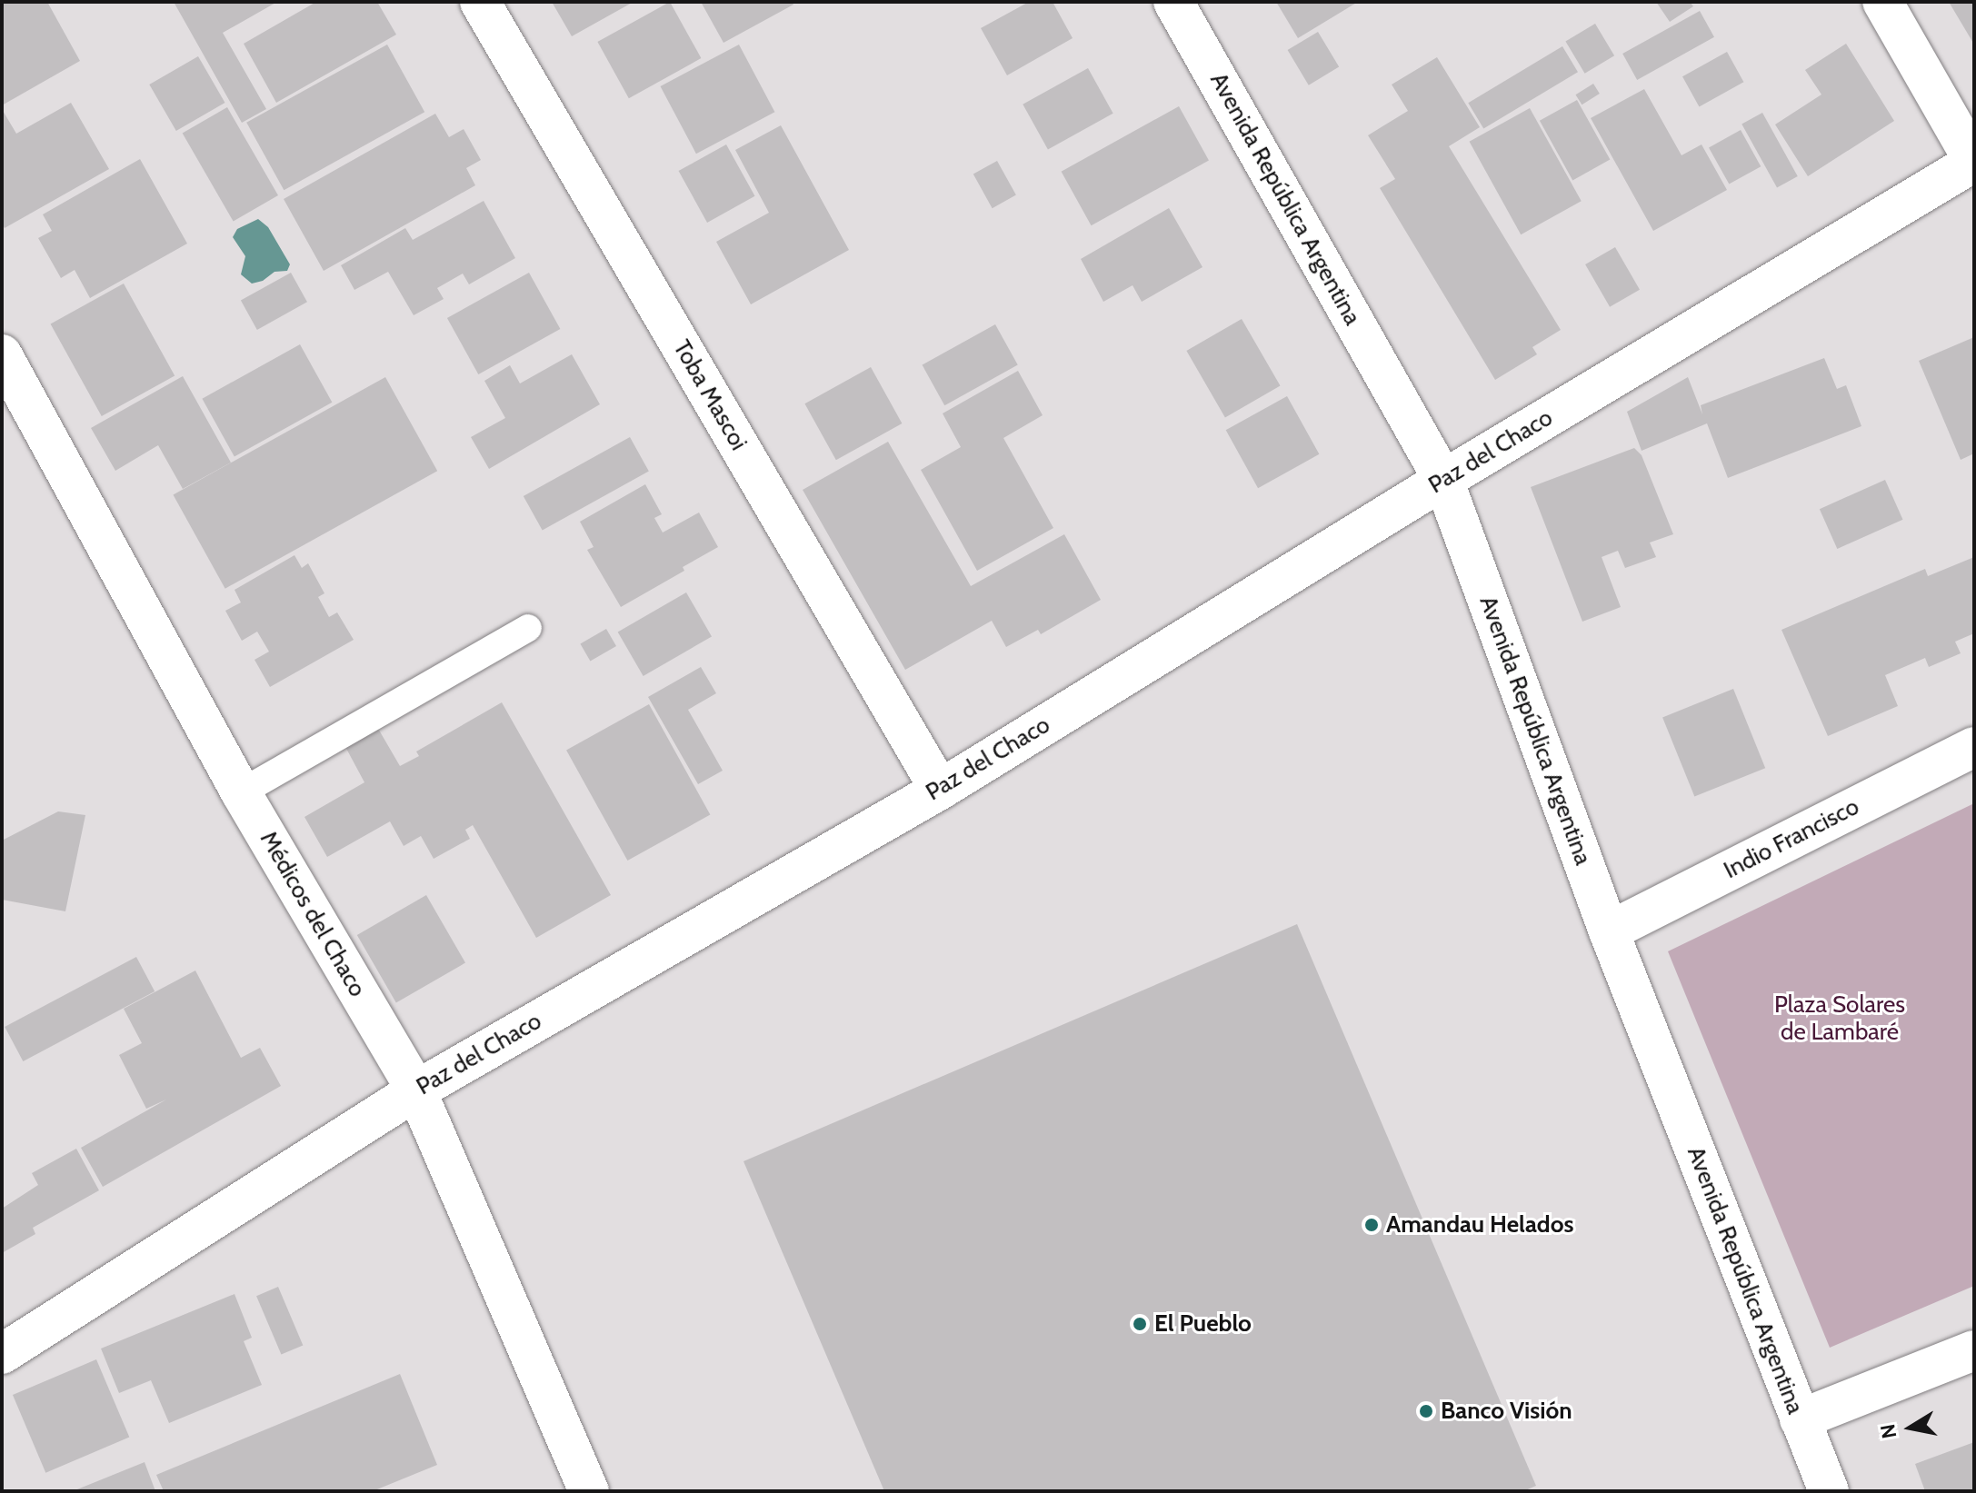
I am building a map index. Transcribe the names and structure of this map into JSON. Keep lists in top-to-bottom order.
{
  "streets": {
    "street": [
      "Avenida República Argentina",
      "Toba Mascoi",
      "Paz del Chaco",
      "Indio Francisco",
      "Médicos del Chaco"
    ]
  },
  "crossings": [
    ["Avenida República Argentina", "Paz del Chaco"],
    ["Avenida República Argentina", "Indio Francisco"],
    ["Toba Mascoi", "Paz del Chaco"],
    ["Paz del Chaco", "Médicos del Chaco"]
  ],
  "parks": ["Plaza Solares de Lambaré"],
  "places": ["Amandau Helados", "El Pueblo", "Banco Visión"],
  "north": "left"
}
